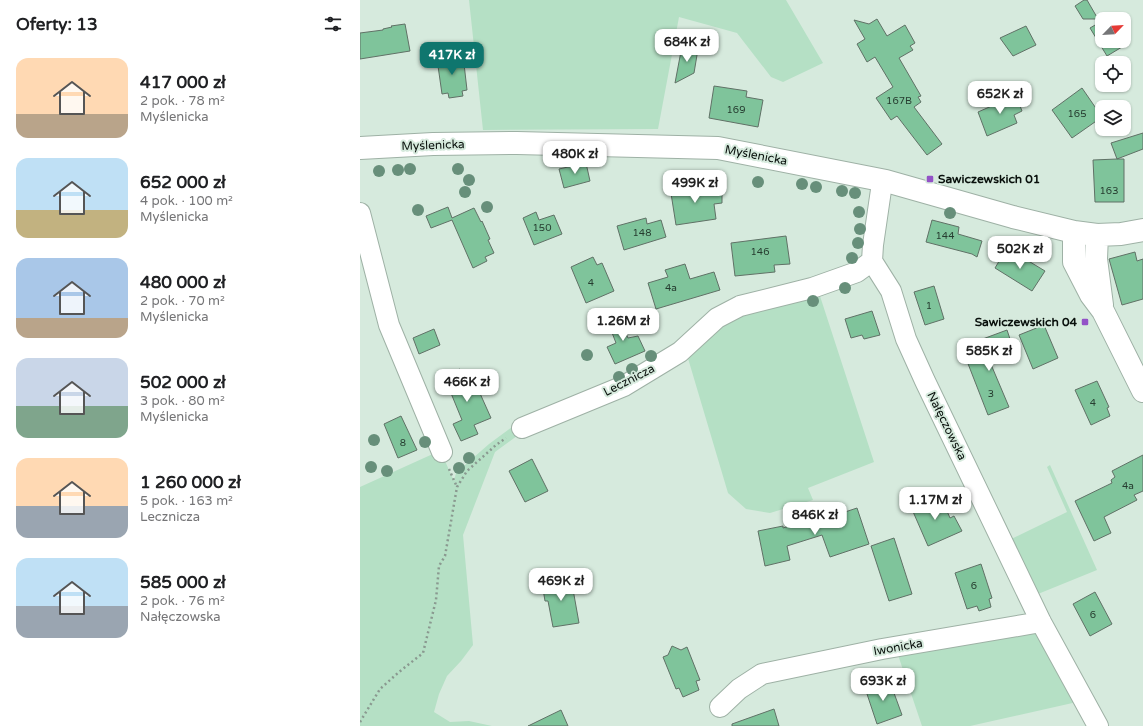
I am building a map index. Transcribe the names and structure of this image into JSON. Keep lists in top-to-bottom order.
{
  "streets": {
    "street": [
      "Myślenicka",
      "Lecznicza",
      "Nałęczowska",
      "Iwonicka"
    ]
  },
  "crossings": [
    ["Lecznicza", "Nałęczowska"],
    ["Nałęczowska", "Iwonicka"]
  ],
  "places": {
    "transit": ["Sawiczewskich 01", "Sawiczewskich 04"]
  },
  "house_numbers": [
    "167B",
    "169",
    "165",
    "163",
    "150",
    "148",
    "144",
    "146",
    "4",
    "4a",
    "1",
    "3",
    "4",
    "8",
    "4a",
    "6",
    "6"
  ],
  "north": "top right",
  "page": {
    "heading": "Oferty: 13",
    "price": [
      "684K zł",
      "417K zł",
      "652K zł",
      "480K zł",
      "499K zł",
      "502K zł",
      "1.26M zł",
      "585K zł",
      "466K zł",
      "1.17M zł",
      "846K zł",
      "469K zł",
      "693K zł"
    ],
    "list": [
      {
        "name": "417 000 zł",
        "note": "2 pok. · 78 m² · Myślenicka"
      },
      {
        "name": "652 000 zł",
        "note": "4 pok. · 100 m² · Myślenicka"
      },
      {
        "name": "480 000 zł",
        "note": "2 pok. · 70 m² · Myślenicka"
      },
      {
        "name": "502 000 zł",
        "note": "3 pok. · 80 m² · Myślenicka"
      },
      {
        "name": "1 260 000 zł",
        "note": "5 pok. · 163 m² · Lecznicza"
      },
      {
        "name": "585 000 zł",
        "note": "2 pok. · 76 m² · Nałęczowska"
      }
    ]
  }
}
